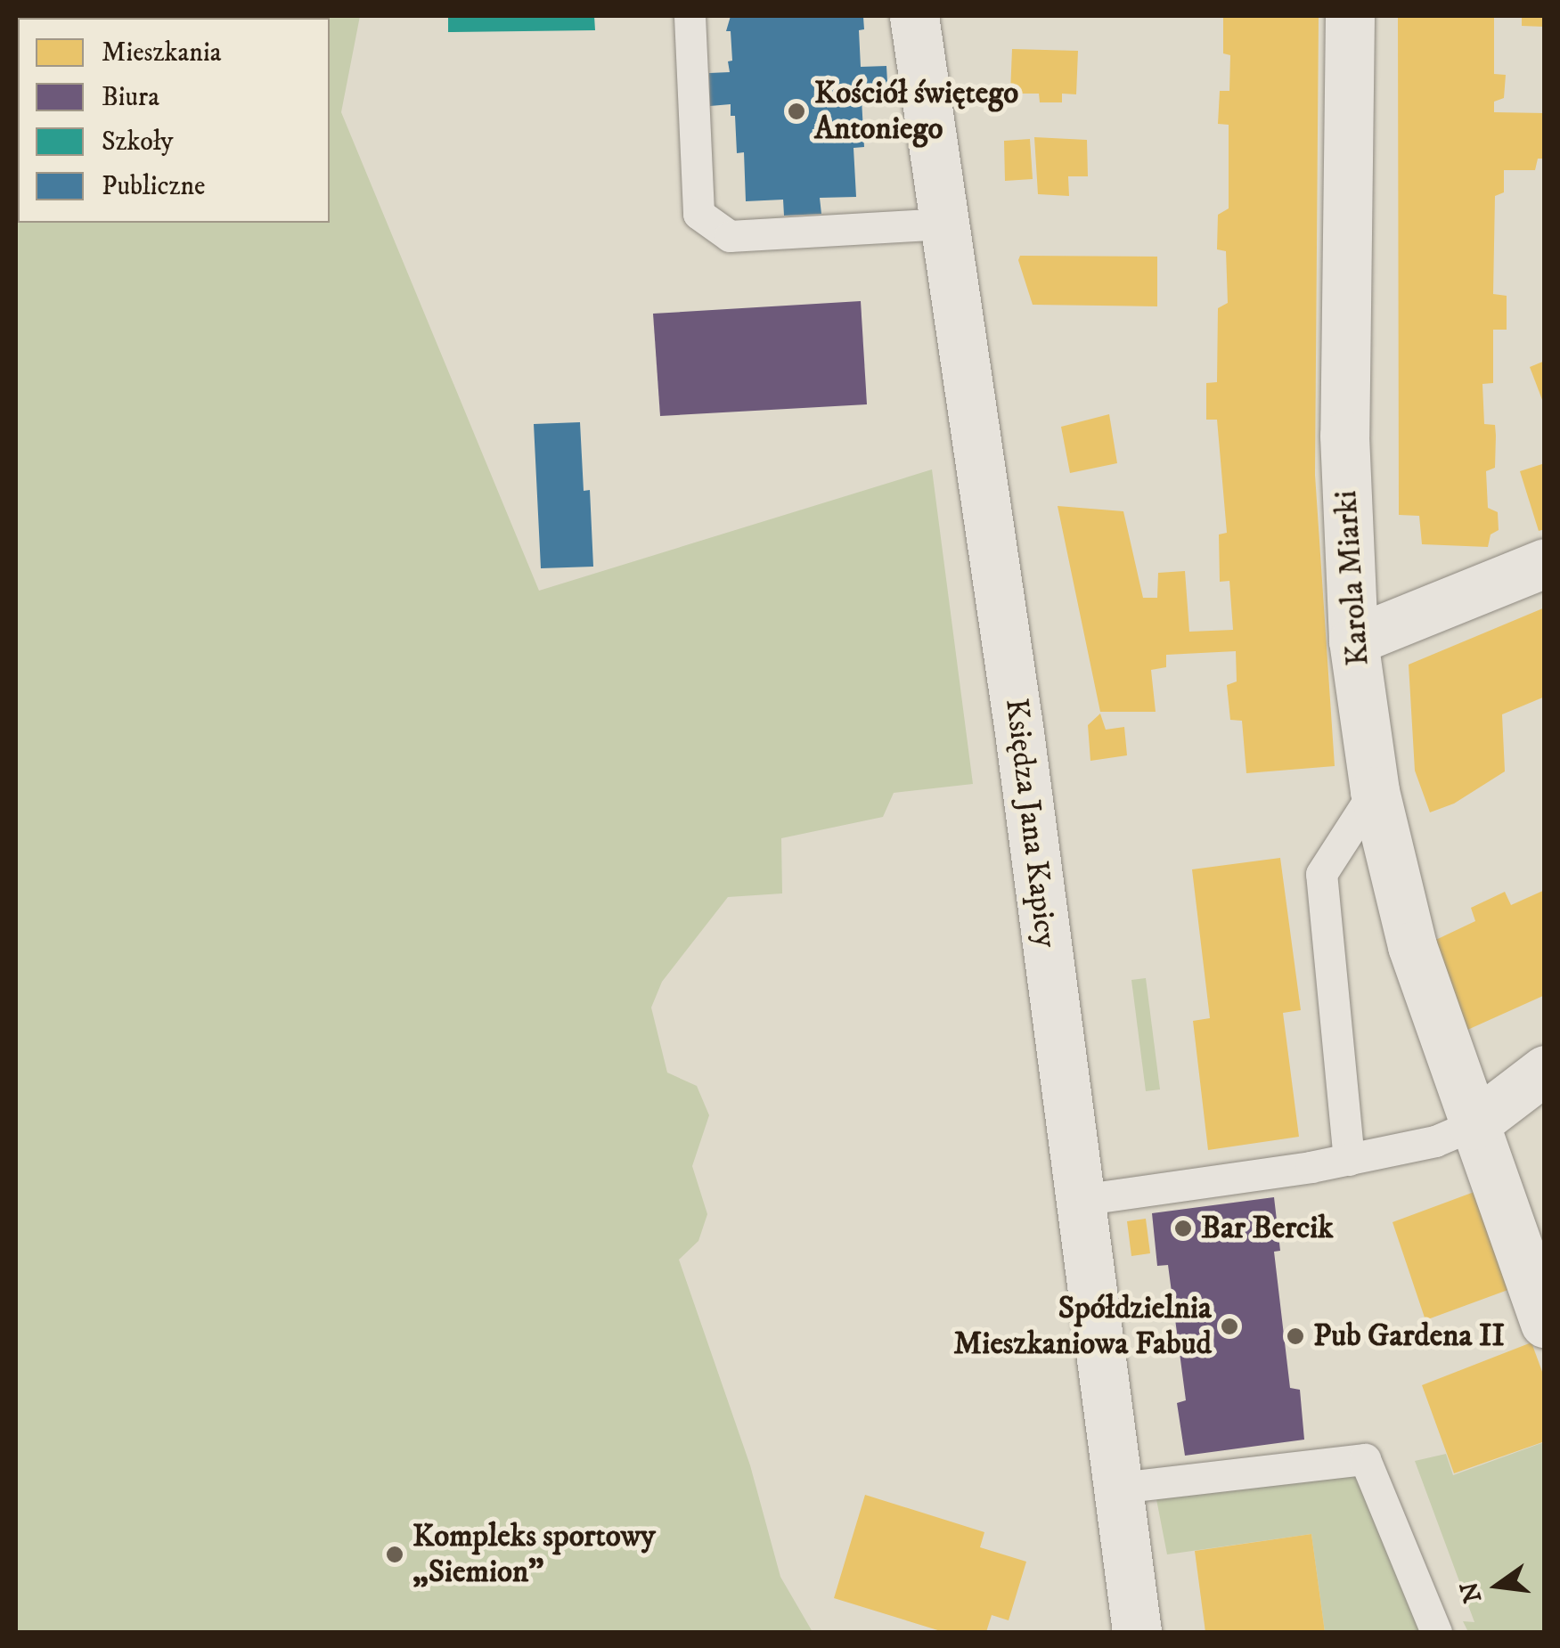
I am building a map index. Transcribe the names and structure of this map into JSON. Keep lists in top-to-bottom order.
{
  "streets": {
    "street": ["Karola Miarki", "Księdza Jana Kapicy"]
  },
  "places": [
    "Kościół świętego Antoniego",
    "Bar Bercik",
    "Spółdzielnia Mieszkaniowa Fabud",
    "Pub Gardena II",
    "Kompleks sportowy „Siemion”"
  ],
  "legend": [
    "Mieszkania",
    "Biura",
    "Szkoły",
    "Publiczne"
  ],
  "north": "left"
}
